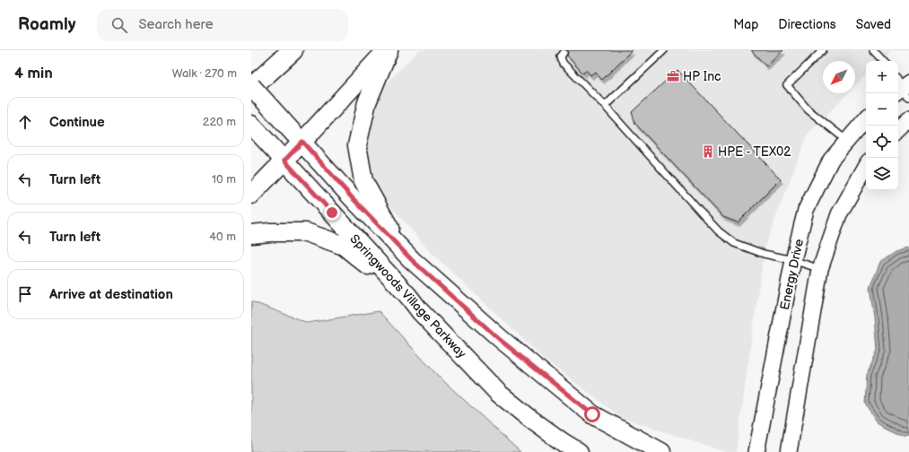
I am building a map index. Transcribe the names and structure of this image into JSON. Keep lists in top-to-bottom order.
{
  "streets": {
    "main road": ["Springwoods Village Parkway"],
    "street": ["Energy Drive"]
  },
  "places": {
    "office": ["HP Inc"],
    "building": ["HPE - TEX02"]
  },
  "north": "bottom left",
  "page": {
    "header": "Roamly",
    "search": "Search here",
    "nav": ["Map", "Directions", "Saved"],
    "heading": ["4 min", "Walk · 270 m"],
    "map_buttons": ["+", "−"],
    "list": [
      ["Continue", "220 m"],
      ["Turn left", "10 m"],
      ["Turn left", "40 m"],
      "Arrive at destination"
    ]
  }
}
